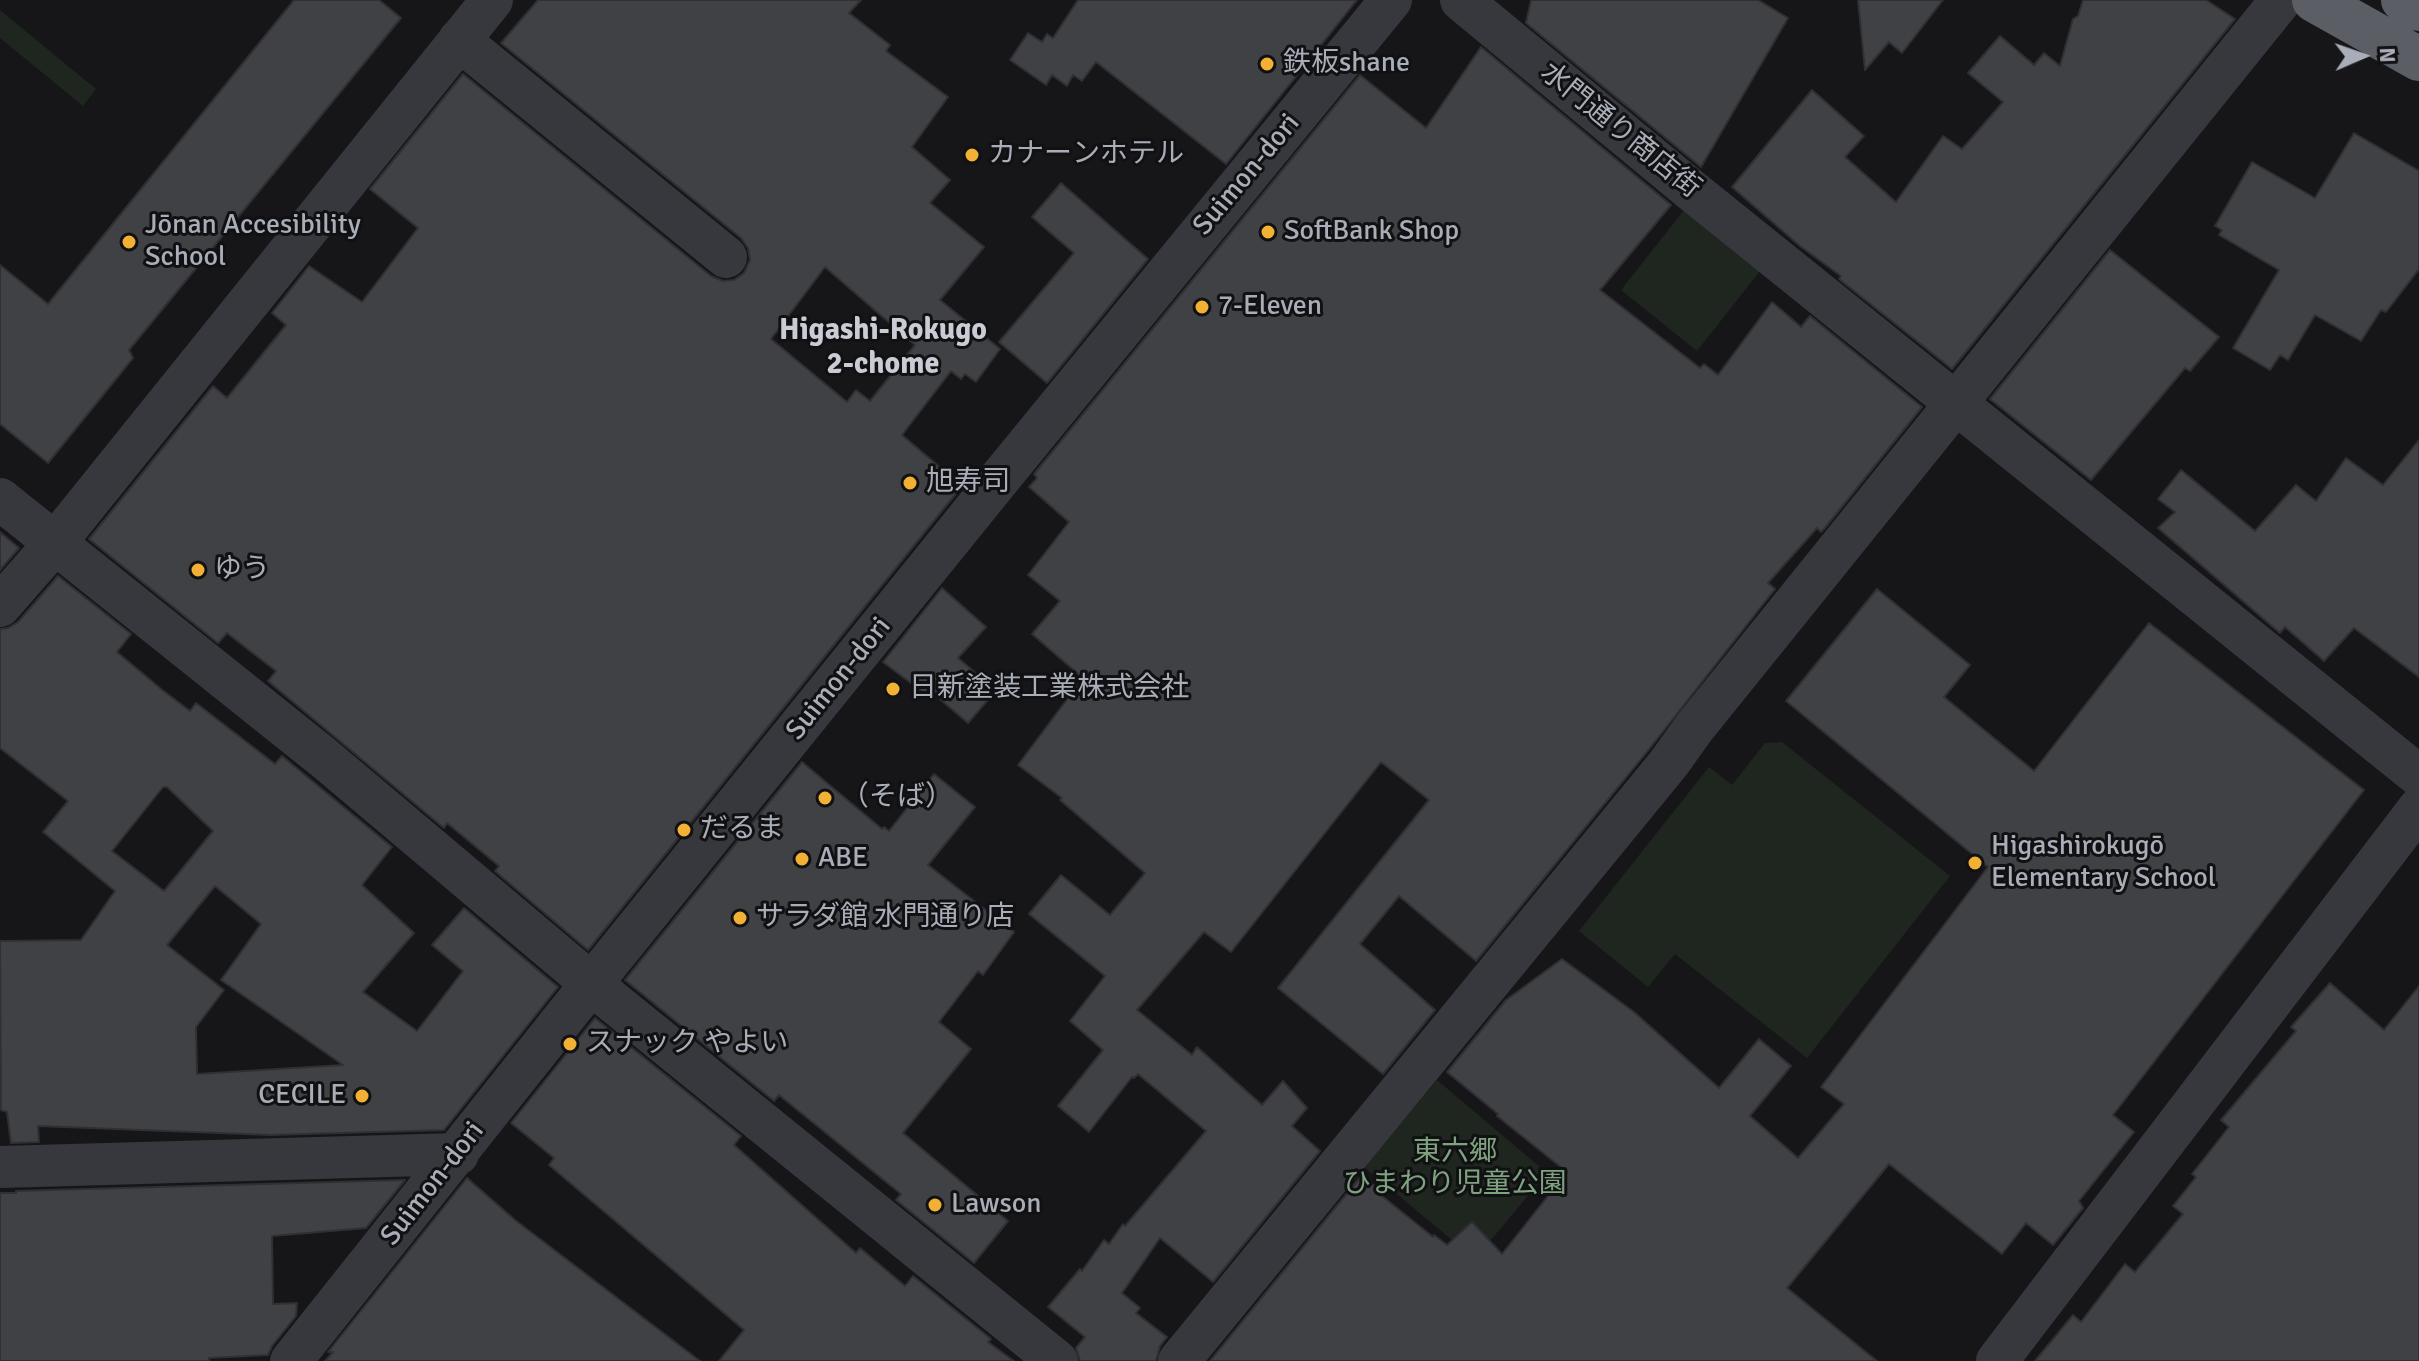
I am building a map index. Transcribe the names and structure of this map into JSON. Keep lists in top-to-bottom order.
{
  "streets": {
    "street": ["水門通り商店街", "Suimon-dori"]
  },
  "districts": ["Higashi-Rokugo 2-chome"],
  "parks": ["東六郷 ひまわり児童公園"],
  "places": [
    "鉄板shane",
    "カナーンホテル",
    "SoftBank Shop",
    "Jōnan Accesibility School",
    "7-Eleven",
    "旭寿司",
    "ゆう",
    "日新塗装工業株式会社",
    "（そば）",
    "だるま",
    "ABE",
    "Higashirokugō Elementary School",
    "サラダ館 水門通り店",
    "スナック やよい",
    "CECILE",
    "Lawson"
  ],
  "north": "right"
}
